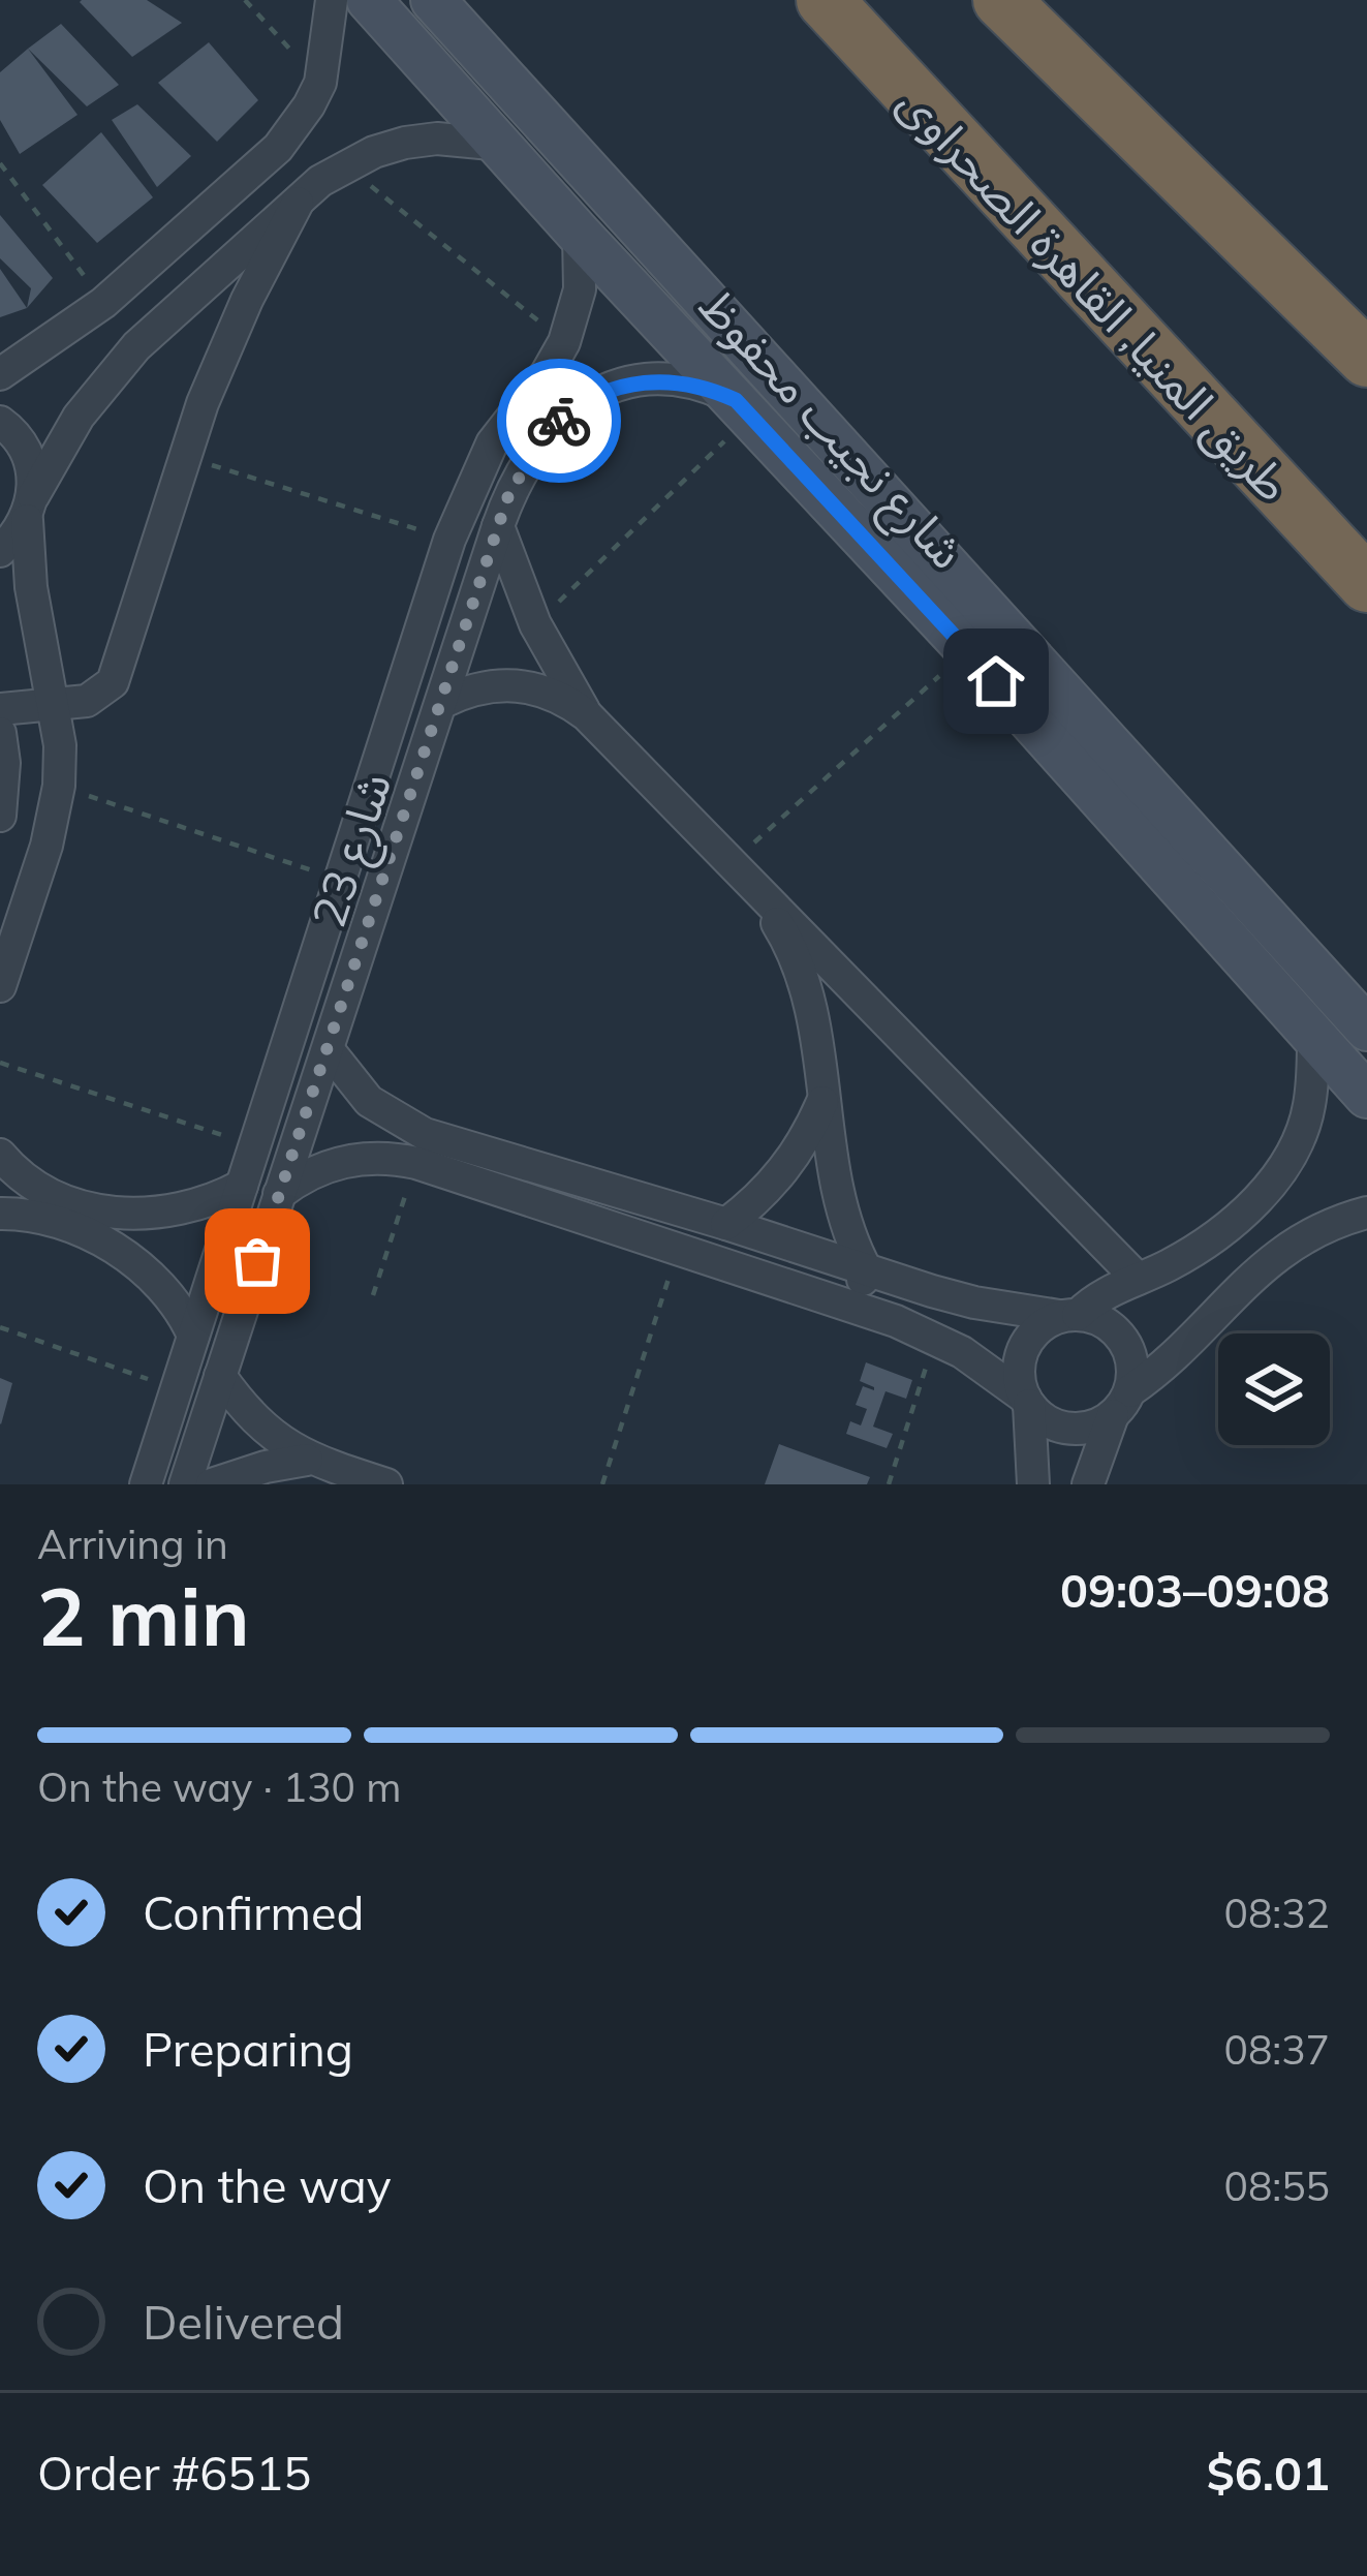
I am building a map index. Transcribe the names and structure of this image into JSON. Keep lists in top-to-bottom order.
{
  "streets": {
    "highway": ["طريق المنيا, القاهرة الصحراوى"],
    "street": ["شارع نجيب محفوظ", "شارع 23"]
  },
  "crossings": [
    ["شارع نجيب محفوظ", "شارع 23"]
  ],
  "page": {
    "heading": ["2 min", "Arriving in", "09:03–09:08"],
    "panel": ["Order #6515", "$6.01"],
    "bar": "On the way · 130 m",
    "list": [
      ["Confirmed", "08:32"],
      ["Preparing", "08:37"],
      ["On the way", "08:55"],
      "Delivered"
    ]
  }
}
